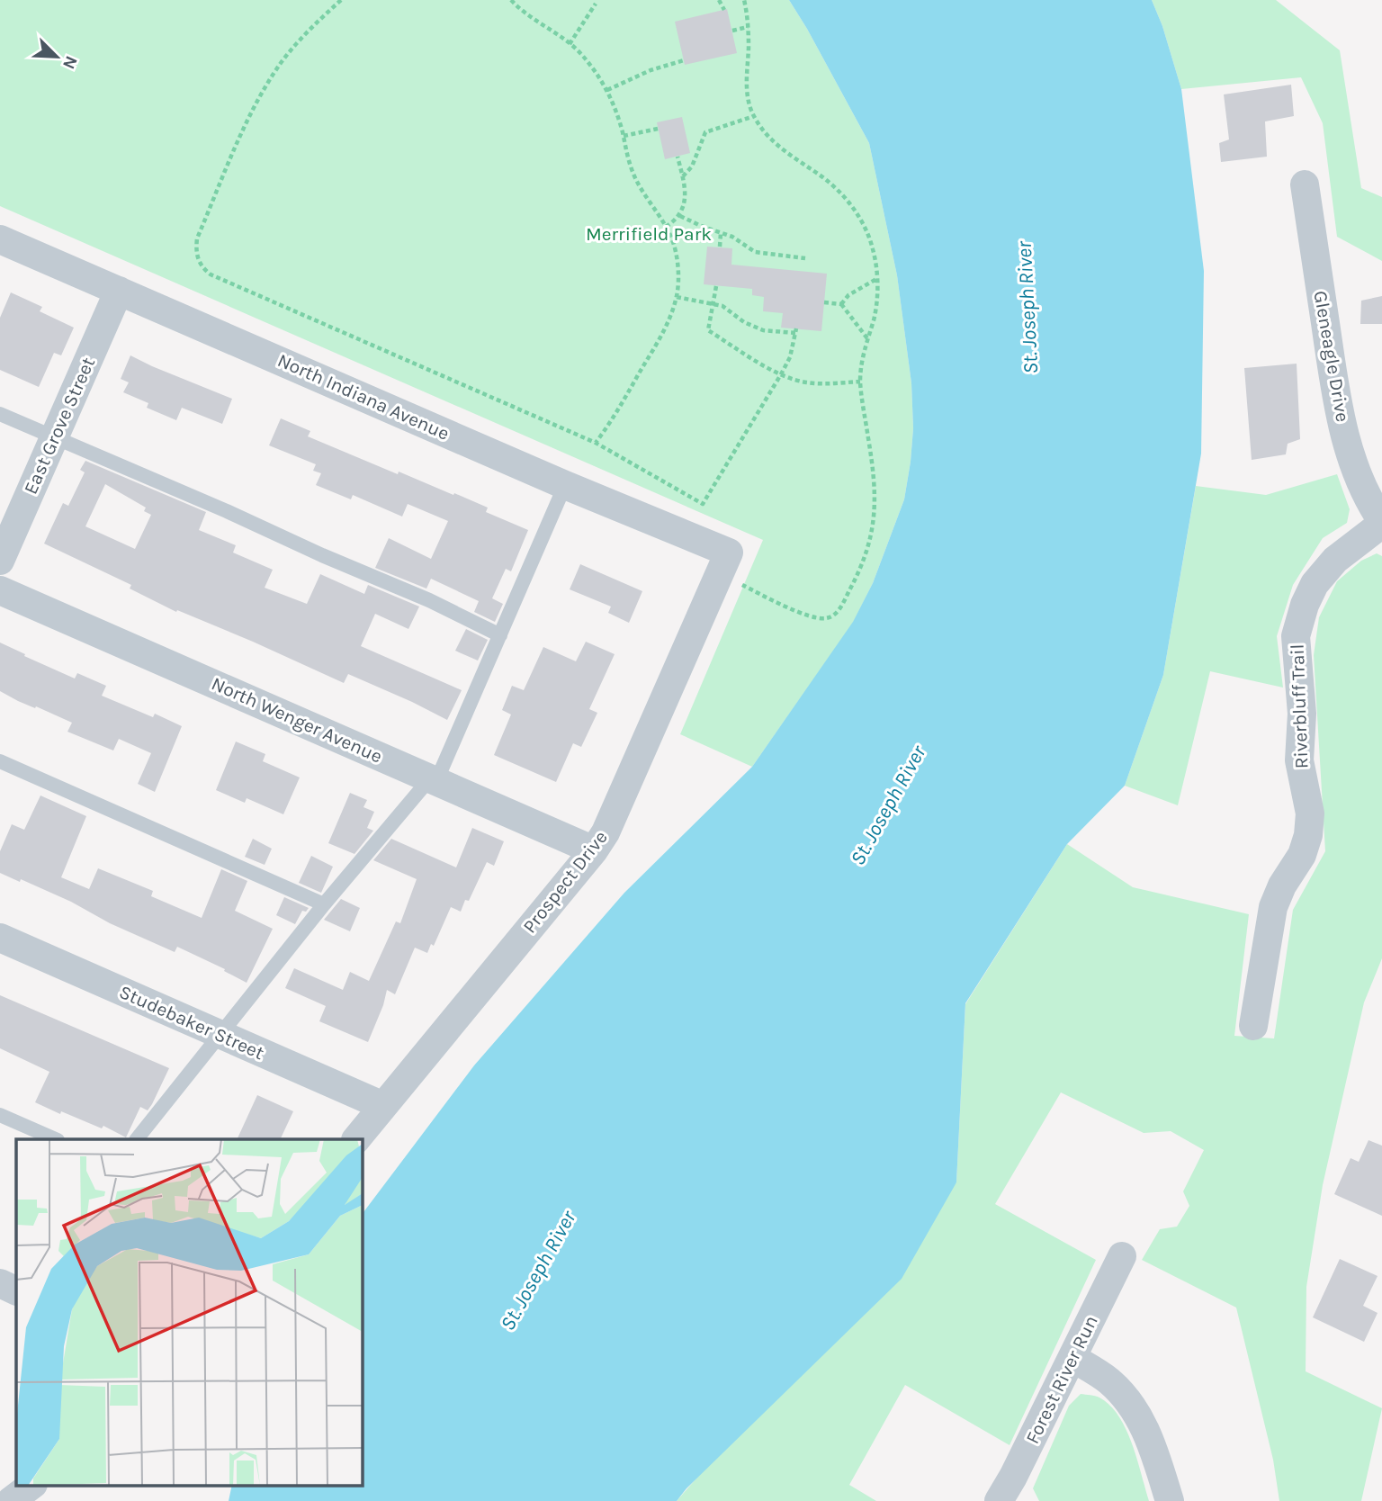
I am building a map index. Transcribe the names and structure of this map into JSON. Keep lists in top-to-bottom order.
{
  "streets": {
    "street": [
      "Gleneagle Drive",
      "North Indiana Avenue",
      "East Grove Street",
      "Riverbluff Trail",
      "North Wenger Avenue",
      "Prospect Drive",
      "Studebaker Street",
      "Forest River Run"
    ]
  },
  "crossings": [
    ["Gleneagle Drive", "Riverbluff Trail"],
    ["North Indiana Avenue", "East Grove Street"],
    ["North Indiana Avenue", "Prospect Drive"],
    ["North Wenger Avenue", "Prospect Drive"],
    ["Prospect Drive", "Studebaker Street"]
  ],
  "water": ["St. Joseph River"],
  "parks": ["Merrifield Park"],
  "north": "bottom right"
}
